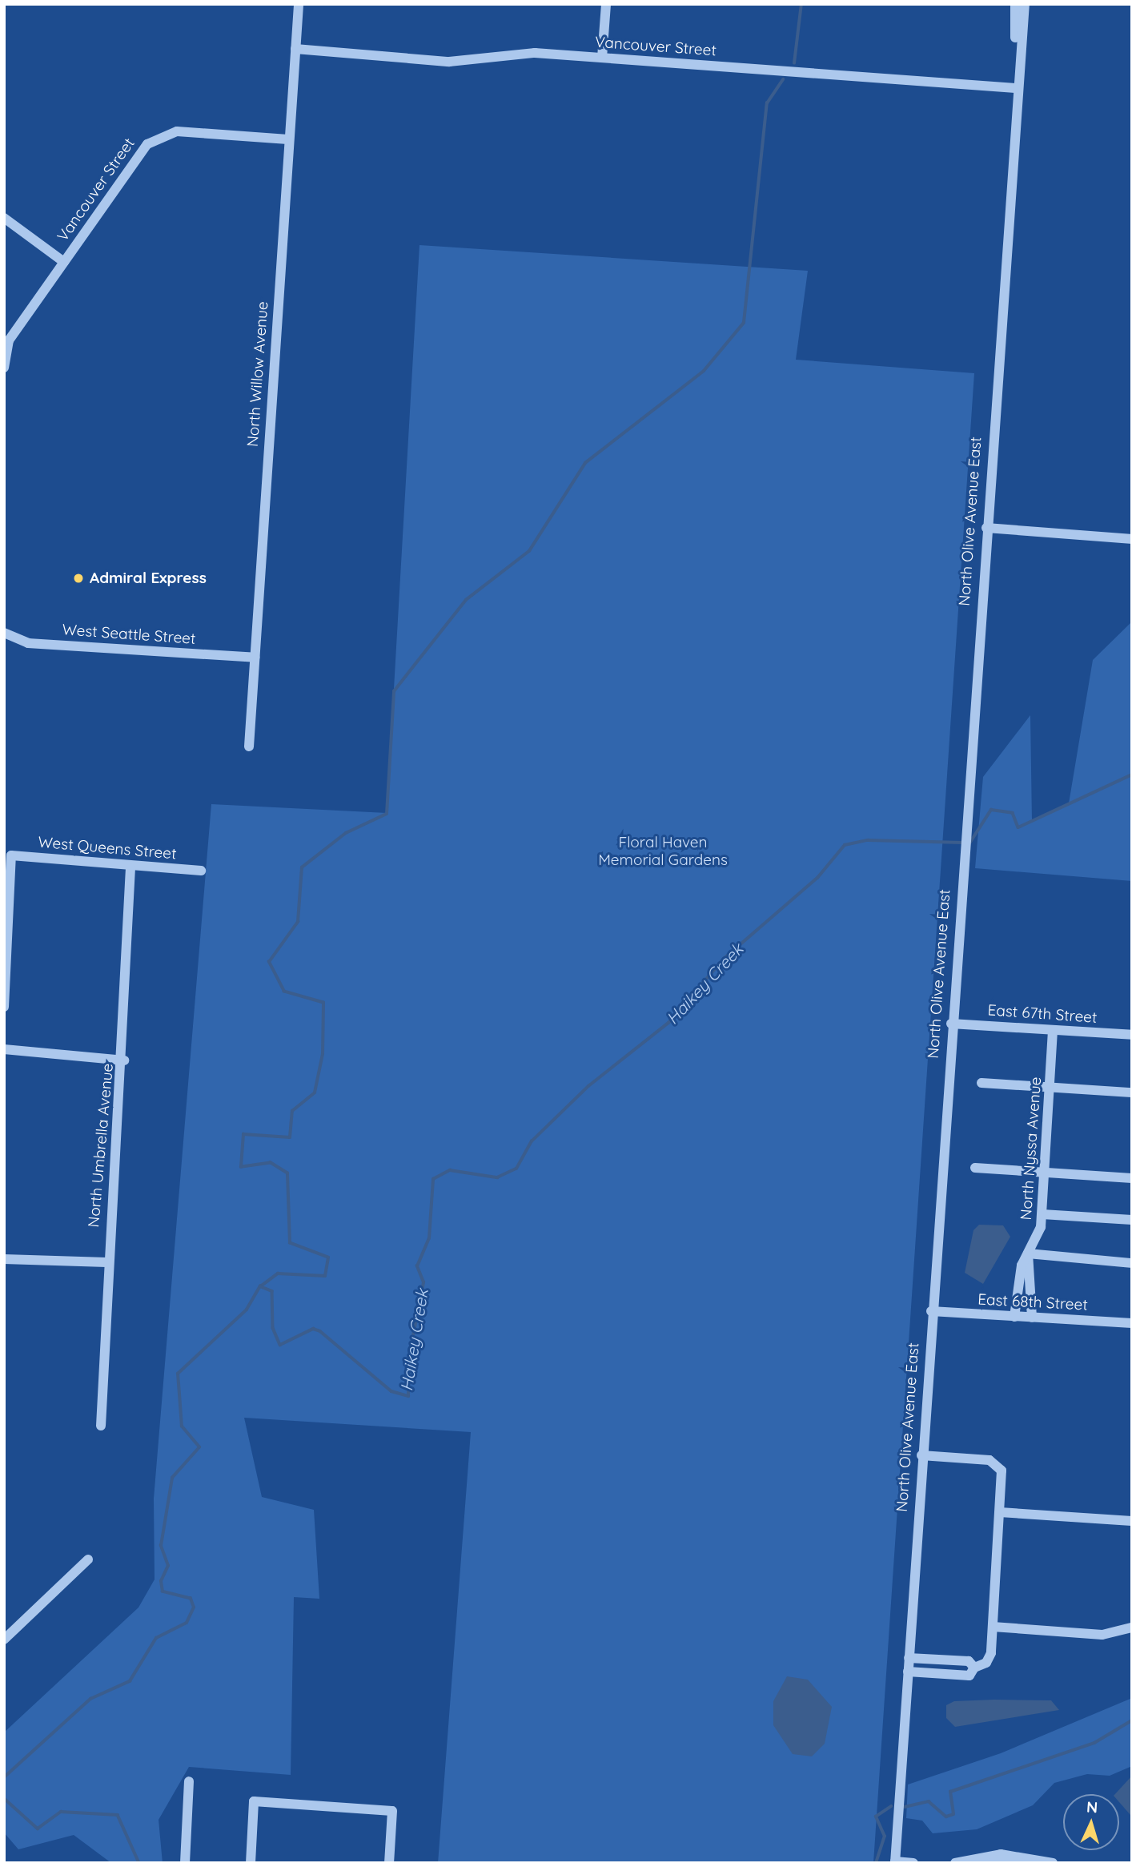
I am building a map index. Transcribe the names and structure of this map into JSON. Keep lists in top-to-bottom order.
{
  "streets": {
    "street": [
      "Vancouver Street",
      "North Willow Avenue",
      "North Olive Avenue East",
      "West Seattle Street",
      "West Queens Street",
      "East 67th Street",
      "North Umbrella Avenue",
      "North Nyssa Avenue",
      "East 68th Street"
    ]
  },
  "crossings": [
    ["Vancouver Street", "North Willow Avenue"],
    ["Vancouver Street", "North Olive Avenue East"],
    ["North Willow Avenue", "West Seattle Street"],
    ["North Olive Avenue East", "East 67th Street"],
    ["North Olive Avenue East", "East 68th Street"],
    ["West Queens Street", "North Umbrella Avenue"],
    ["East 67th Street", "North Nyssa Avenue"],
    ["North Nyssa Avenue", "East 68th Street"]
  ],
  "water": ["Haikey Creek"],
  "parks": ["Floral Haven Memorial Gardens"],
  "places": ["Admiral Express"],
  "north": "top"
}
